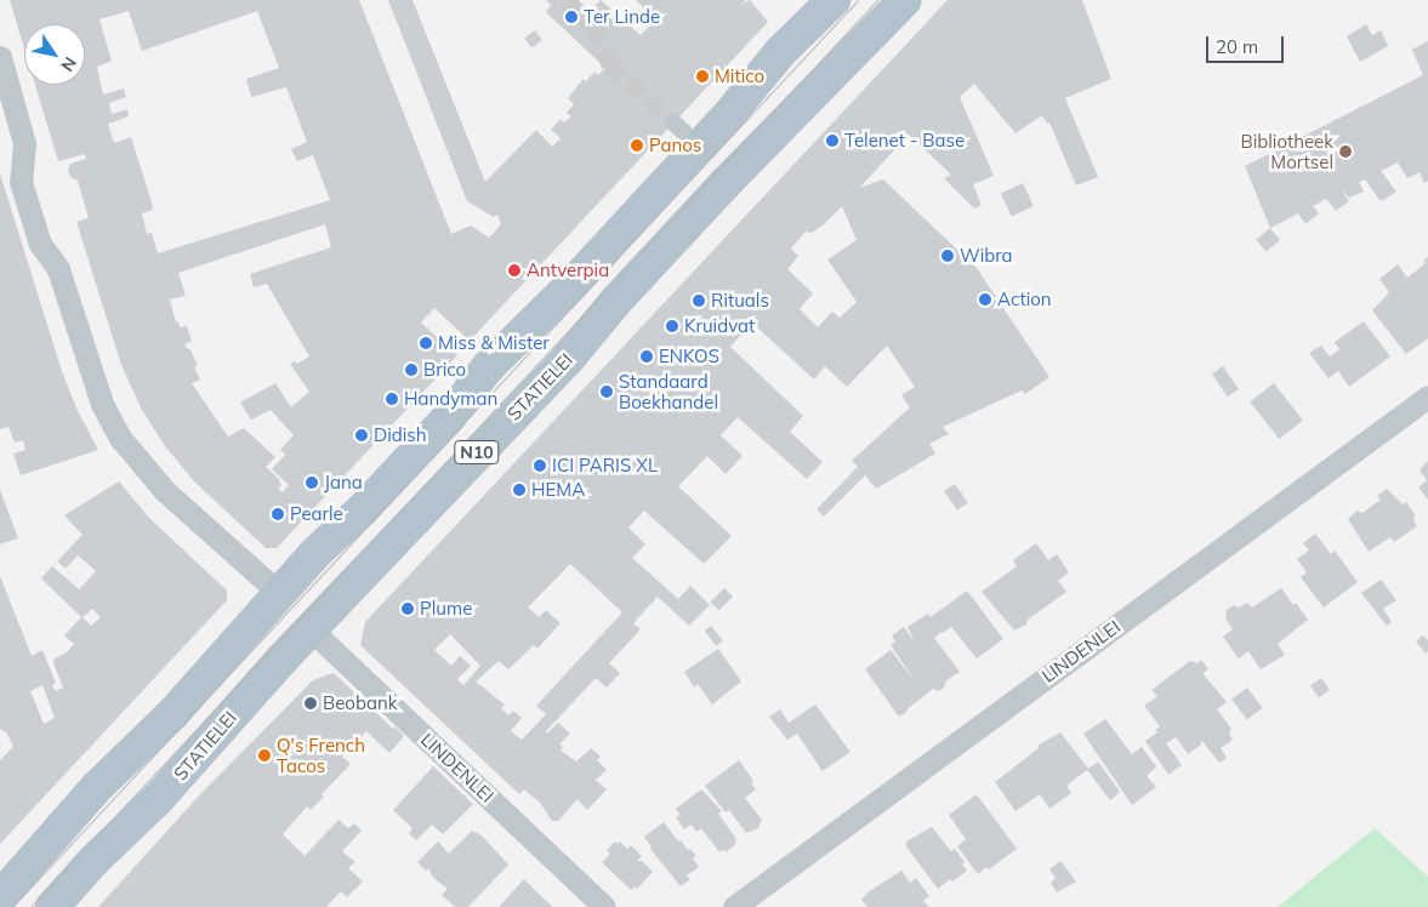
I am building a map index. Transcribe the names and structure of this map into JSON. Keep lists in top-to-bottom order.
{
  "streets": {
    "main road": ["STATIELEI", "N10"],
    "street": ["LINDENLEI"]
  },
  "crossings": [
    ["STATIELEI", "LINDENLEI"]
  ],
  "places": [
    "Ter Linde",
    "Mitico",
    "Telenet - Base",
    "Panos",
    "Bibliotheek Mortsel",
    "Wibra",
    "Antverpia",
    "Action",
    "Rituals",
    "Kruidvat",
    "Miss & Mister",
    "ENKOS",
    "Brico",
    "Standaard Boekhandel",
    "Handyman",
    "Didish",
    "ICI PARIS XL",
    "Jana",
    "HEMA",
    "Pearle",
    "Plume",
    "Beobank",
    "Q's French Tacos"
  ],
  "scale_bar": "20 m",
  "north": "bottom right"
}
